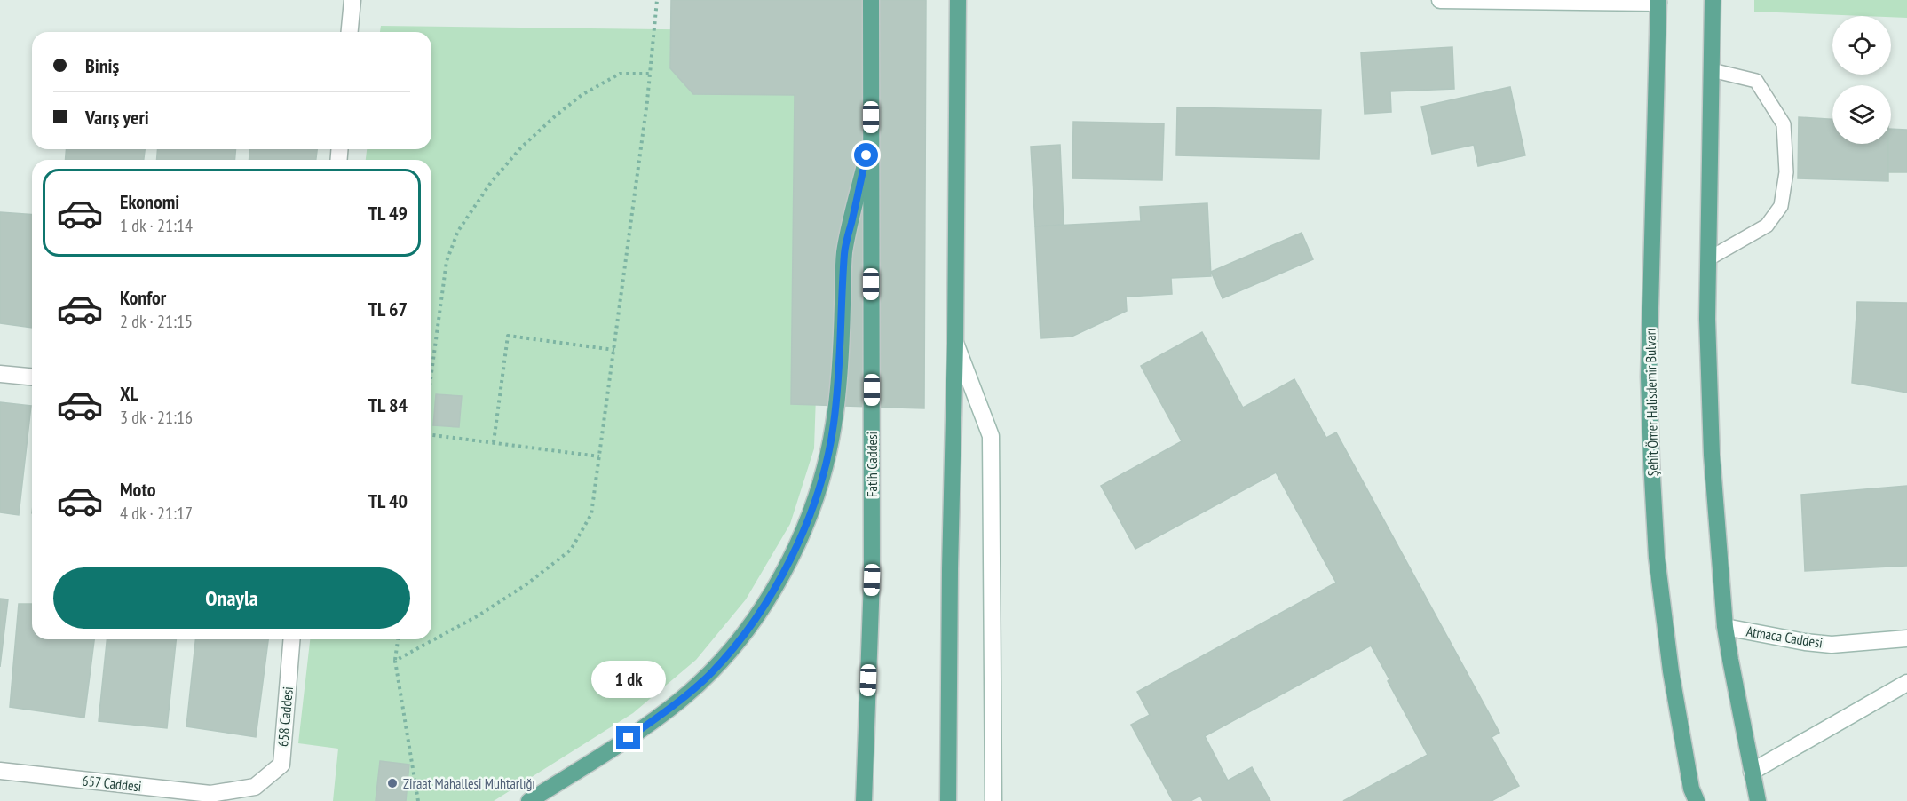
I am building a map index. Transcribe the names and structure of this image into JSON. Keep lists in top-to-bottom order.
{
  "streets": {
    "main road": [
      "Şehit Ömer Halisdemir Bulvarı",
      "Fatih Caddesi",
      "Atmaca Caddesi",
      "658 Caddesi",
      "657 Caddesi"
    ]
  },
  "crossings": [
    ["658 Caddesi", "657 Caddesi"]
  ],
  "places": ["Ziraat Mahallesi Muhtarlığı"],
  "page": {
    "banner": ["Biniş", "Varış yeri"],
    "list": [
      {
        "name": "Ekonomi",
        "note": "1 dk · 21:14",
        "value": "TL 49"
      },
      {
        "name": "Konfor",
        "note": "2 dk · 21:15",
        "value": "TL 67"
      },
      {
        "name": "XL",
        "note": "3 dk · 21:16",
        "value": "TL 84"
      },
      {
        "name": "Moto",
        "note": "4 dk · 21:17",
        "value": "TL 40"
      }
    ],
    "buttons": "Onayla",
    "bubble": "1 dk"
  }
}
